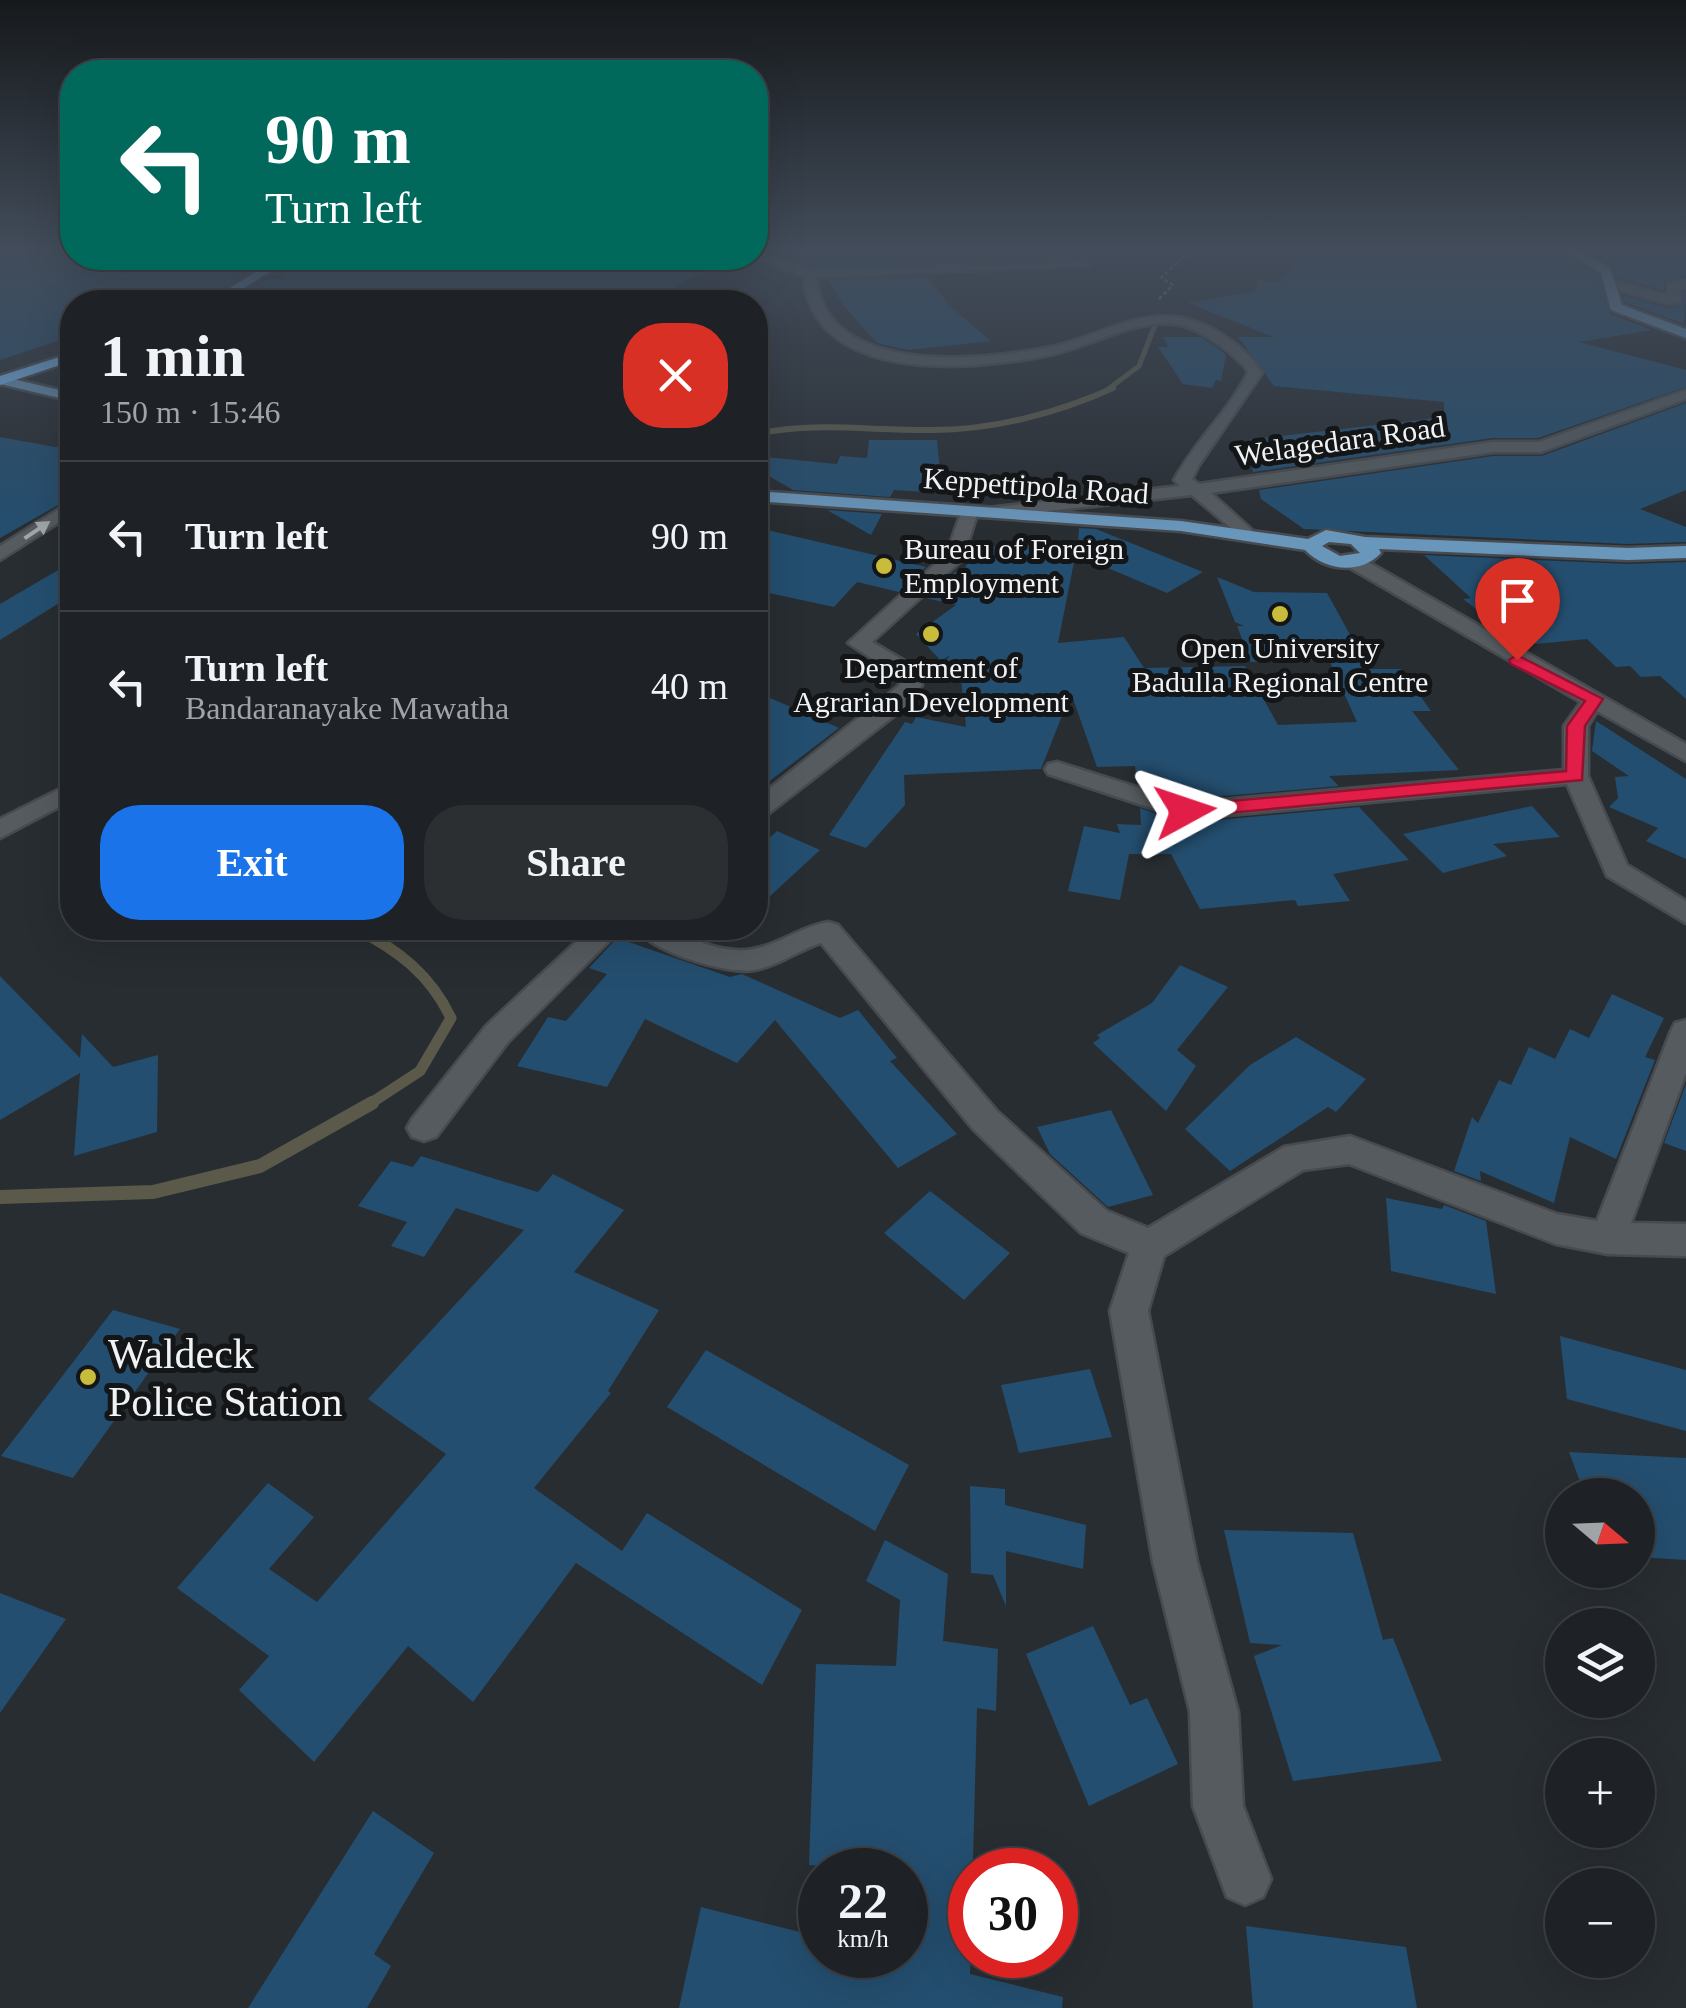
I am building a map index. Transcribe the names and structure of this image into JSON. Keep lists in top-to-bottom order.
{
  "streets": {
    "main road": ["Keppettipola Road"],
    "street": ["Welagedara Road"]
  },
  "crossings": [
    ["Welagedara Road", "Keppettipola Road"]
  ],
  "places": [
    "Bureau of Foreign Employment",
    "Open University Badulla Regional Centre",
    "Department of Agrarian Development",
    "Waldeck Police Station"
  ],
  "north": "right",
  "page": {
    "turn": ["90 m", "Turn left"],
    "heading": ["1 min", "150 m · 15:46"],
    "list": [
      {
        "name": "Turn left",
        "value": "90 m"
      },
      {
        "name": "Turn left",
        "note": "Bandaranayake Mawatha",
        "value": "40 m"
      }
    ],
    "buttons": ["Exit", "Share"],
    "map_buttons": ["+", "−"],
    "speed": "22 km/h",
    "limit": "30"
  }
}
